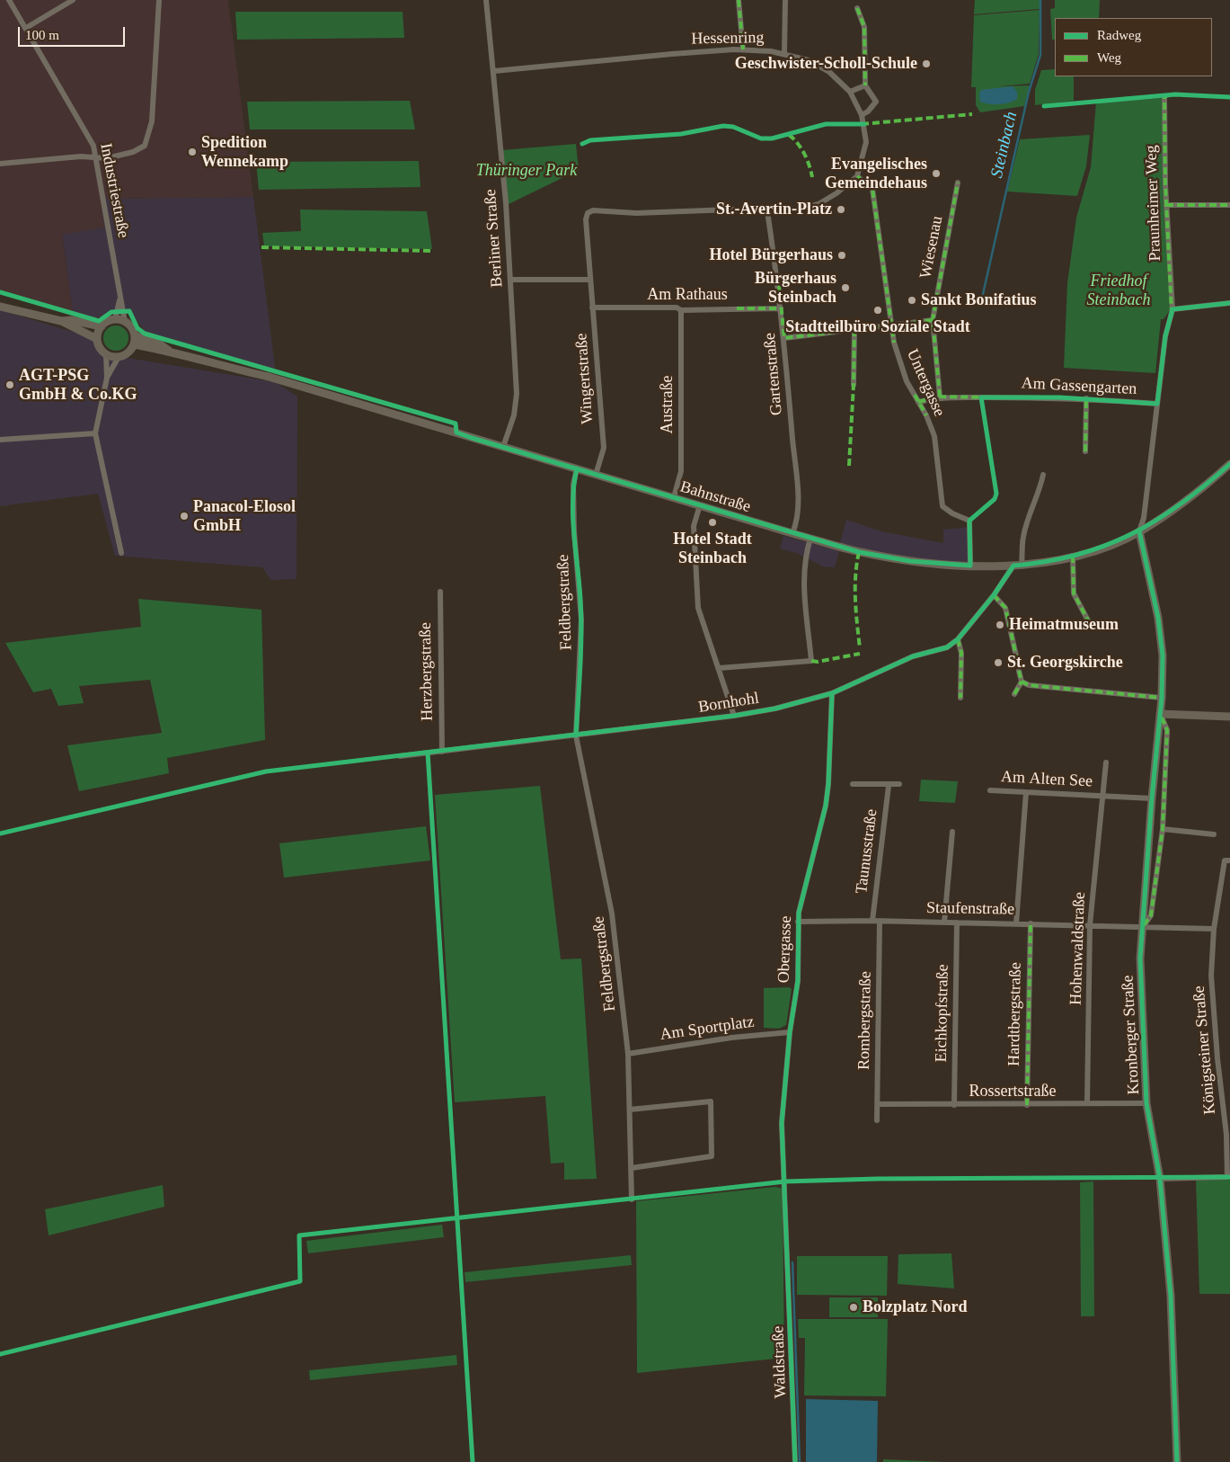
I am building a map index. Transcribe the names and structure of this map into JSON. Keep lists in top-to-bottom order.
{
  "streets": {
    "main road": ["Bahnstraße", "Kronberger Straße"],
    "street": [
      "Hessenring",
      "Industriestraße",
      "Praunheimer Weg",
      "Berliner Straße",
      "Wiesenau",
      "Am Rathaus",
      "Gartenstraße",
      "Wingertstraße",
      "Untergasse",
      "Am Gassengarten",
      "Austraße",
      "Feldbergstraße",
      "Herzbergstraße",
      "Bornhohl",
      "Am Alten See",
      "Taunusstraße",
      "Staufenstraße",
      "Hohenwaldstraße",
      "Obergasse",
      "Eichkopfstraße",
      "Hardtbergstraße",
      "Rombergstraße",
      "Am Sportplatz",
      "Königsteiner Straße",
      "Rossertstraße",
      "Waldstraße"
    ]
  },
  "crossings": [
    ["Hessenring", "Berliner Straße"],
    ["Hessenring", "Untergasse"],
    ["Industriestraße", "Bahnstraße"],
    ["Praunheimer Weg", "Am Gassengarten"],
    ["Praunheimer Weg", "Bahnstraße"],
    ["Berliner Straße", "Bahnstraße"],
    ["Wiesenau", "Am Gassengarten"],
    ["Am Rathaus", "Gartenstraße"],
    ["Am Rathaus", "Wingertstraße"],
    ["Am Rathaus", "Austraße"],
    ["Gartenstraße", "Wingertstraße"],
    ["Gartenstraße", "Bahnstraße"],
    ["Wingertstraße", "Bahnstraße"],
    ["Untergasse", "Am Gassengarten"],
    ["Untergasse", "Bahnstraße"],
    ["Austraße", "Bahnstraße"],
    ["Bahnstraße", "Feldbergstraße"],
    ["Bahnstraße", "Bornhohl"],
    ["Feldbergstraße", "Bornhohl"],
    ["Feldbergstraße", "Am Sportplatz"],
    ["Herzbergstraße", "Bornhohl"],
    ["Bornhohl", "Obergasse"],
    ["Am Alten See", "Hohenwaldstraße"],
    ["Am Alten See", "Kronberger Straße"],
    ["Taunusstraße", "Staufenstraße"],
    ["Staufenstraße", "Hohenwaldstraße"],
    ["Staufenstraße", "Obergasse"],
    ["Staufenstraße", "Eichkopfstraße"],
    ["Staufenstraße", "Hardtbergstraße"],
    ["Staufenstraße", "Rombergstraße"],
    ["Staufenstraße", "Kronberger Straße"],
    ["Hohenwaldstraße", "Rossertstraße"],
    ["Obergasse", "Am Sportplatz"],
    ["Obergasse", "Waldstraße"],
    ["Eichkopfstraße", "Rossertstraße"],
    ["Hardtbergstraße", "Rossertstraße"],
    ["Rombergstraße", "Rossertstraße"],
    ["Kronberger Straße", "Königsteiner Straße"],
    ["Kronberger Straße", "Rossertstraße"]
  ],
  "water": ["Steinbach"],
  "parks": ["Thüringer Park", "Friedhof Steinbach"],
  "places": [
    "Geschwister-Scholl-Schule",
    "Spedition Wennekamp",
    "Evangelisches Gemeindehaus",
    "St.-Avertin-Platz",
    "Hotel Bürgerhaus",
    "Bürgerhaus Steinbach",
    "Sankt Bonifatius",
    "Stadtteilbüro Soziale Stadt",
    "AGT-PSG GmbH & Co.KG",
    "Panacol-Elosol GmbH",
    "Hotel Stadt Steinbach",
    "Heimatmuseum",
    "St. Georgskirche",
    "Bolzplatz Nord"
  ],
  "legend": ["Radweg", "Weg"],
  "scale_bar": "100 m"
}
